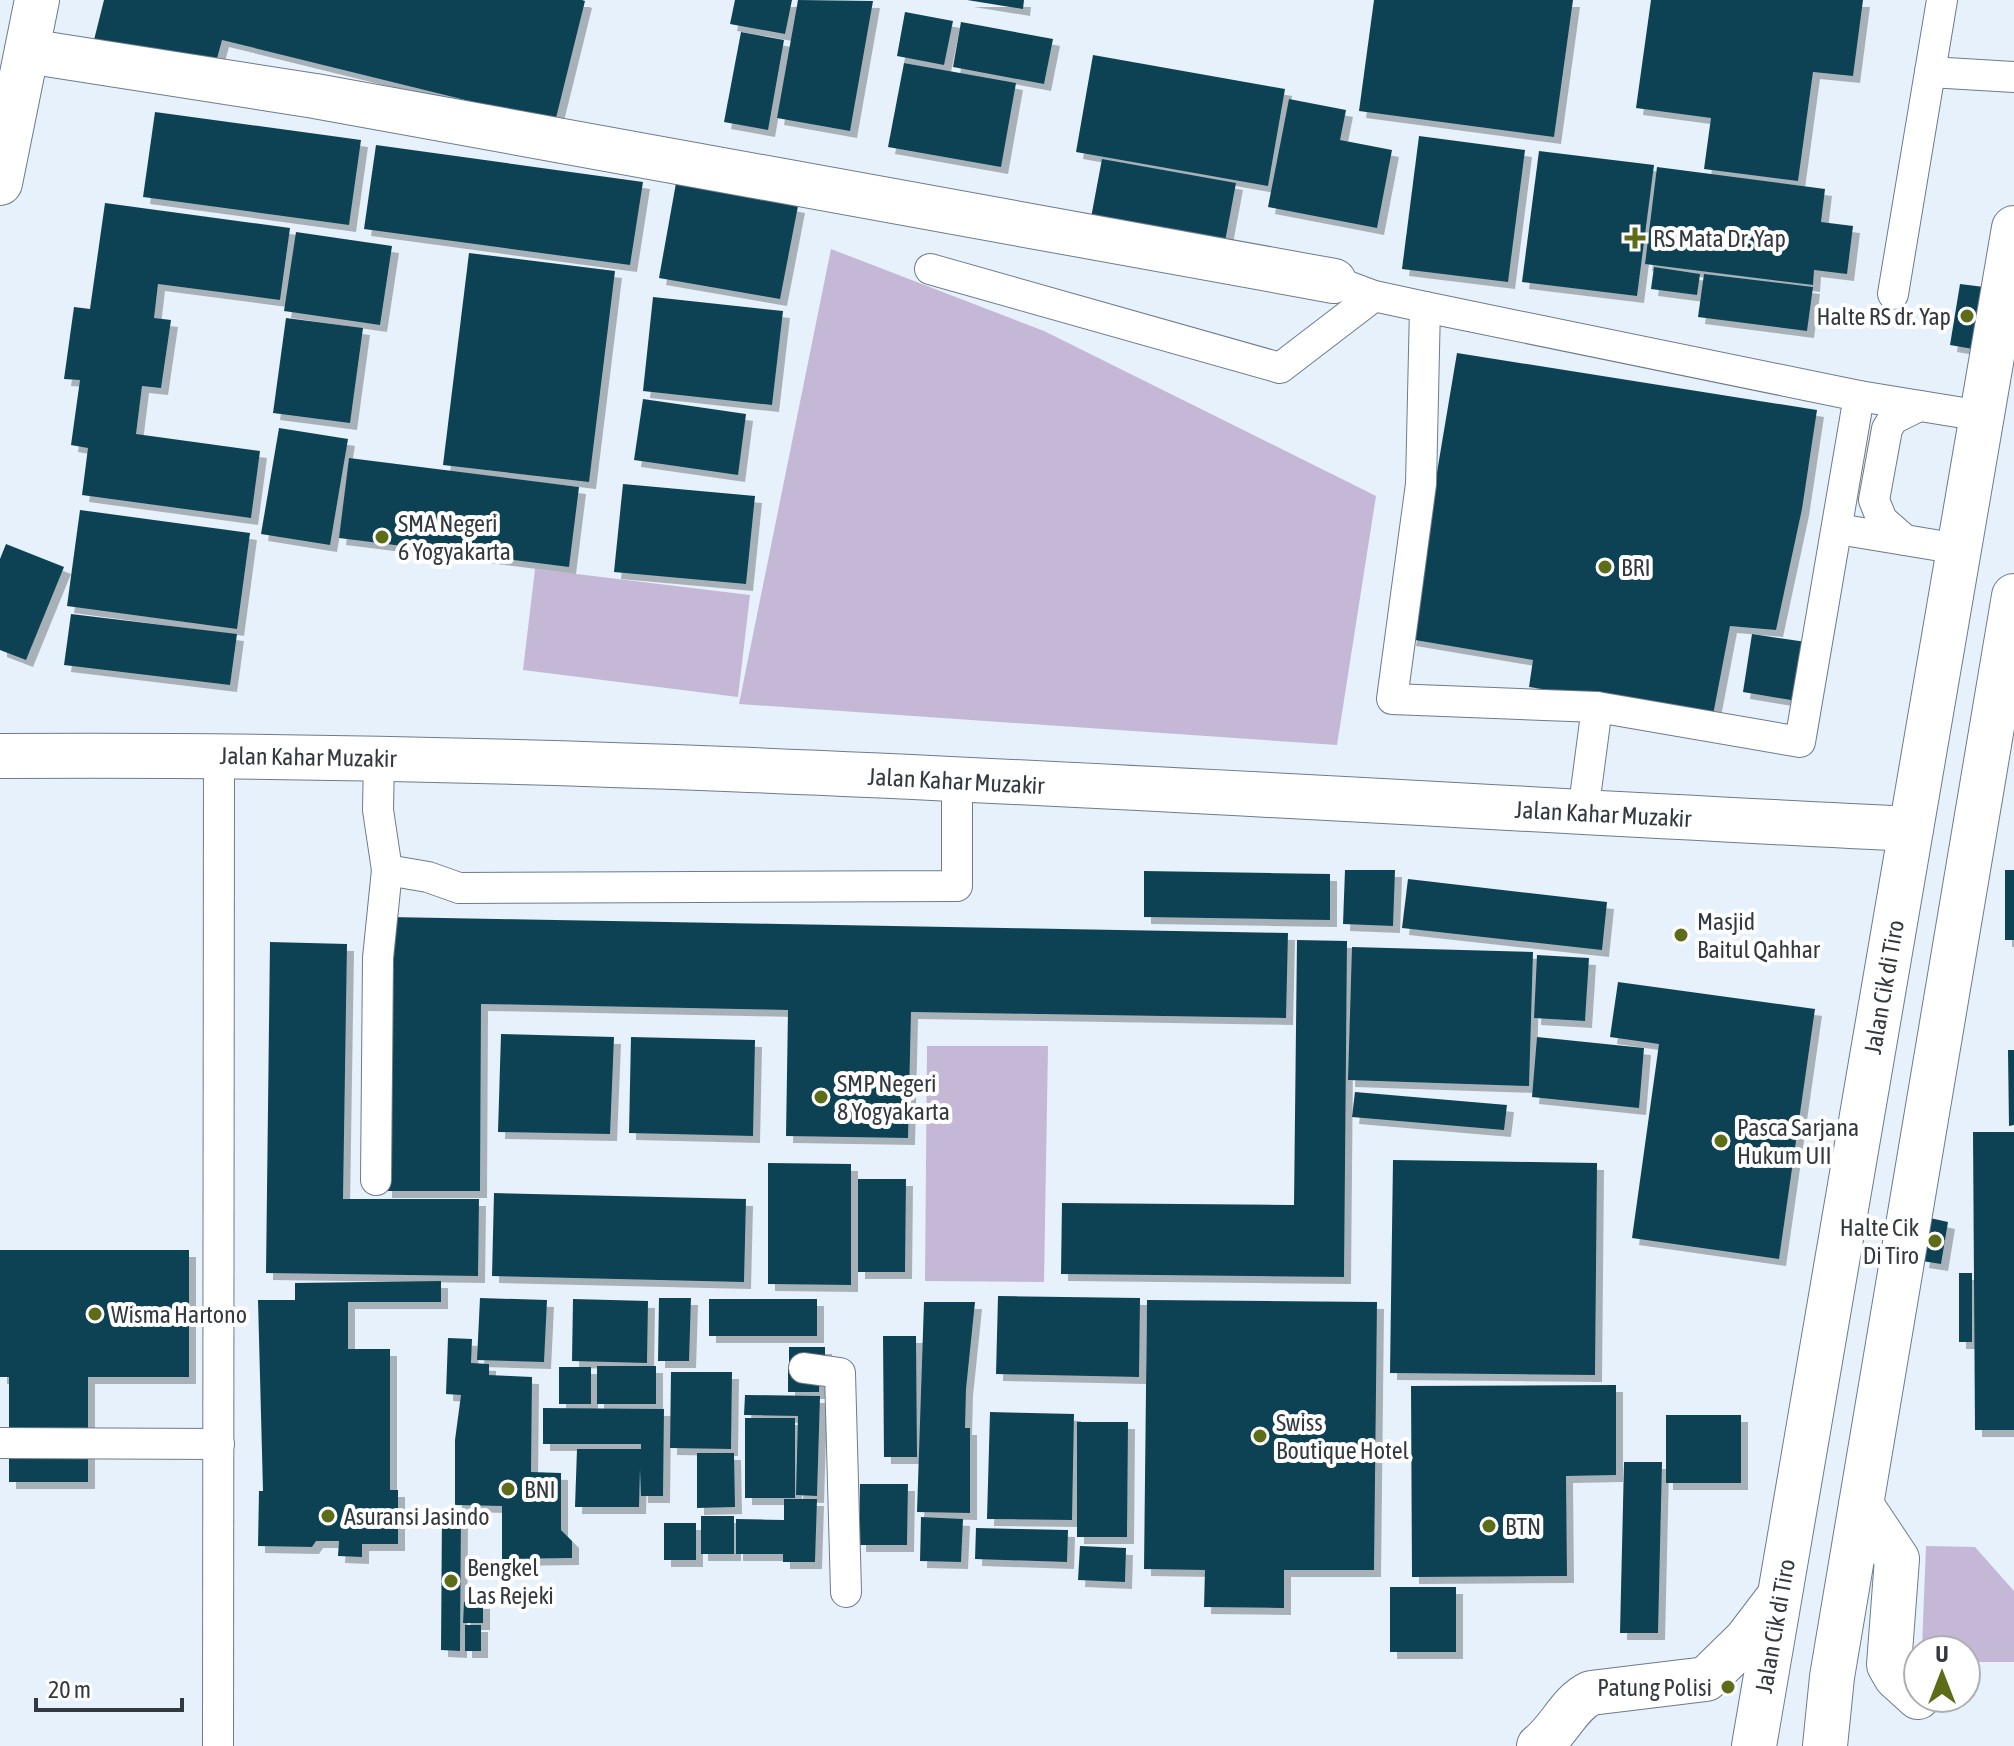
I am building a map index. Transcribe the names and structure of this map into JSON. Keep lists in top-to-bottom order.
{
  "streets": {
    "main road": ["Jalan Kahar Muzakir", "Jalan Cik di Tiro"]
  },
  "crossings": [
    ["Jalan Kahar Muzakir", "Jalan Cik di Tiro"]
  ],
  "places": {
    "health": ["RS Mata Dr. Yap"],
    "other": [
      "Halte RS dr. Yap",
      "SMA Negeri 6 Yogyakarta",
      "BRI",
      "Masjid Baitul Qahhar",
      "SMP Negeri 8 Yogyakarta",
      "Pasca Sarjana Hukum UII",
      "Halte Cik Di Tiro",
      "Wisma Hartono",
      "Swiss Boutique Hotel",
      "BNI",
      "Asuransi Jasindo",
      "BTN",
      "Bengkel Las Rejeki",
      "Patung Polisi"
    ]
  },
  "scale_bar": "20 m",
  "north": "top"
}
